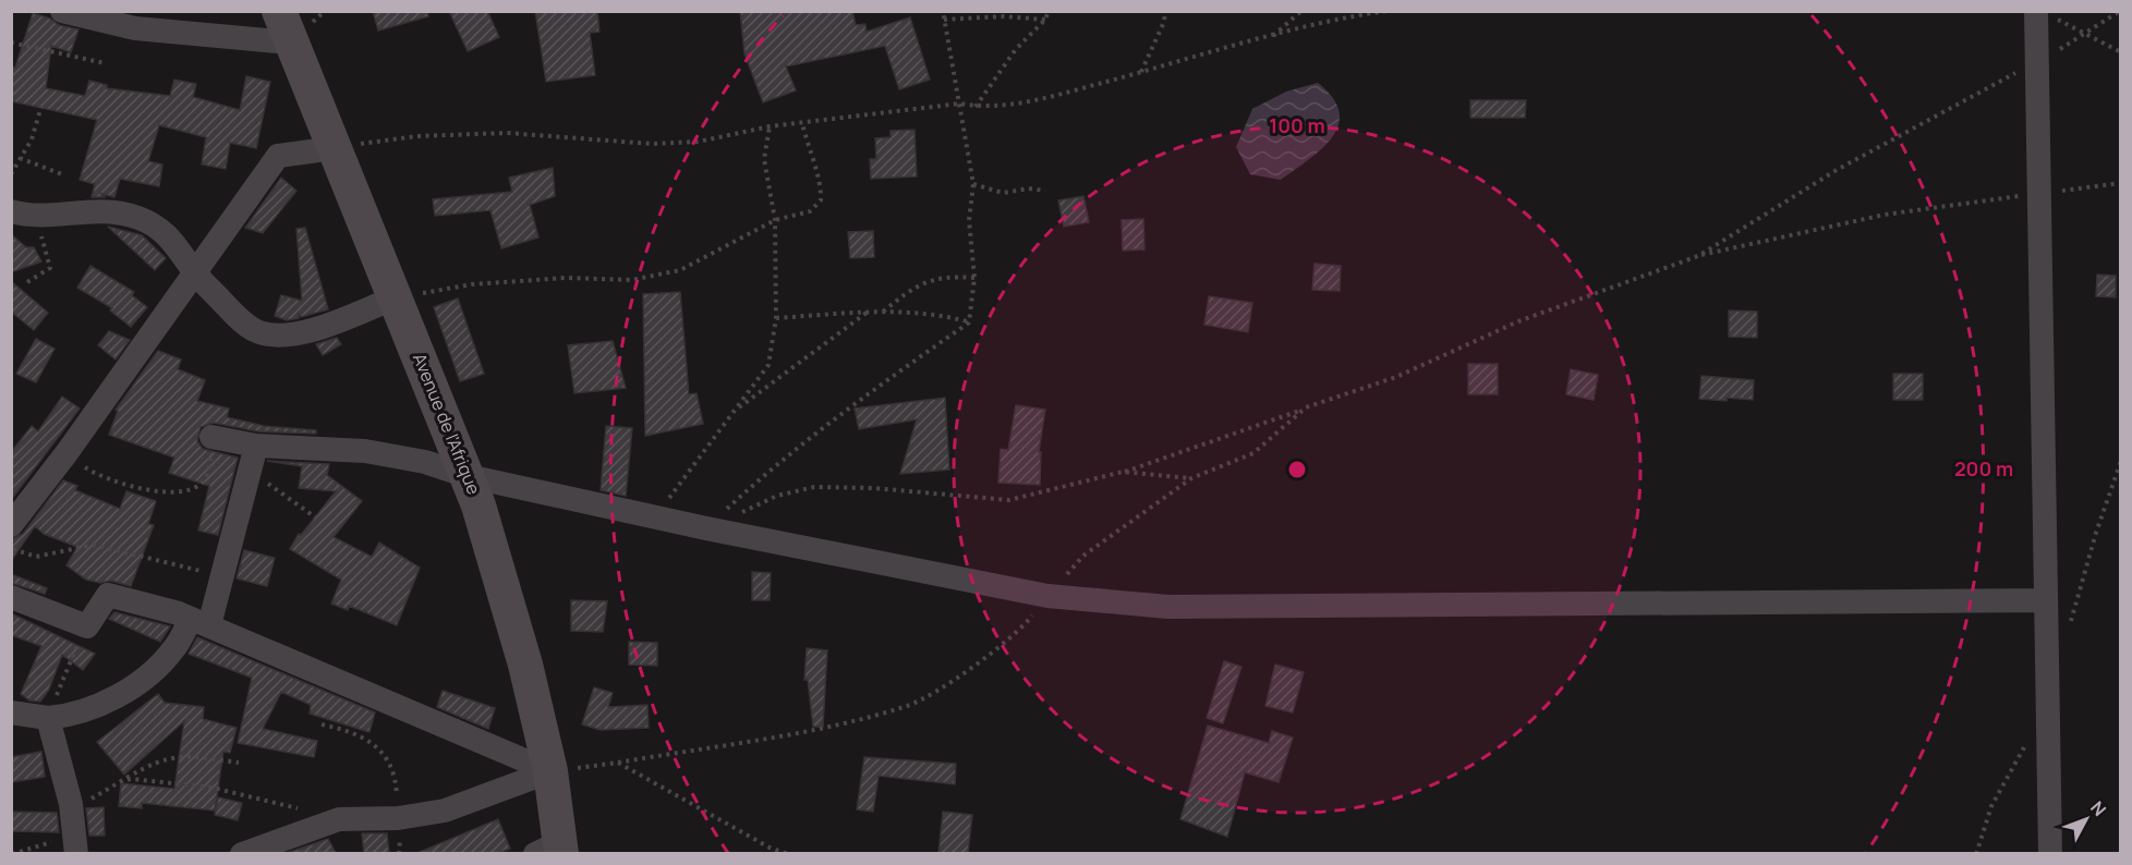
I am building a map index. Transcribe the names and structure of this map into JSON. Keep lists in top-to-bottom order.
{
  "streets": {
    "main road": ["Avenue de l'Afrique"]
  },
  "north": "top right",
  "rings": ["100 m", "200 m"]
}
